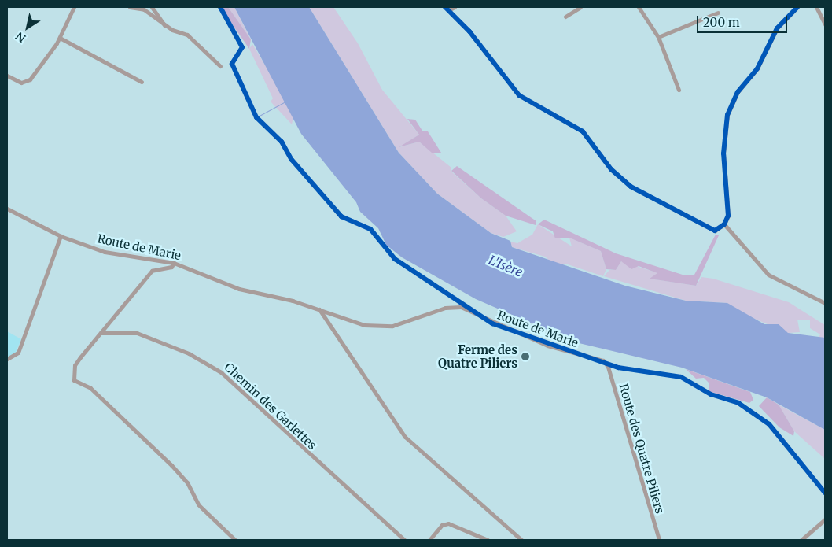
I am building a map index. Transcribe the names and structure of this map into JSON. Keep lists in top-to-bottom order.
{
  "streets": {
    "street": ["Route de Marie", "Chemin des Garlettes", "Route des Quatre Piliers"]
  },
  "crossings": [
    ["Route de Marie", "Route des Quatre Piliers"]
  ],
  "water": ["L'Isère"],
  "places": ["Ferme des Quatre Piliers"],
  "scale_bar": "200 m",
  "north": "bottom left"
}
